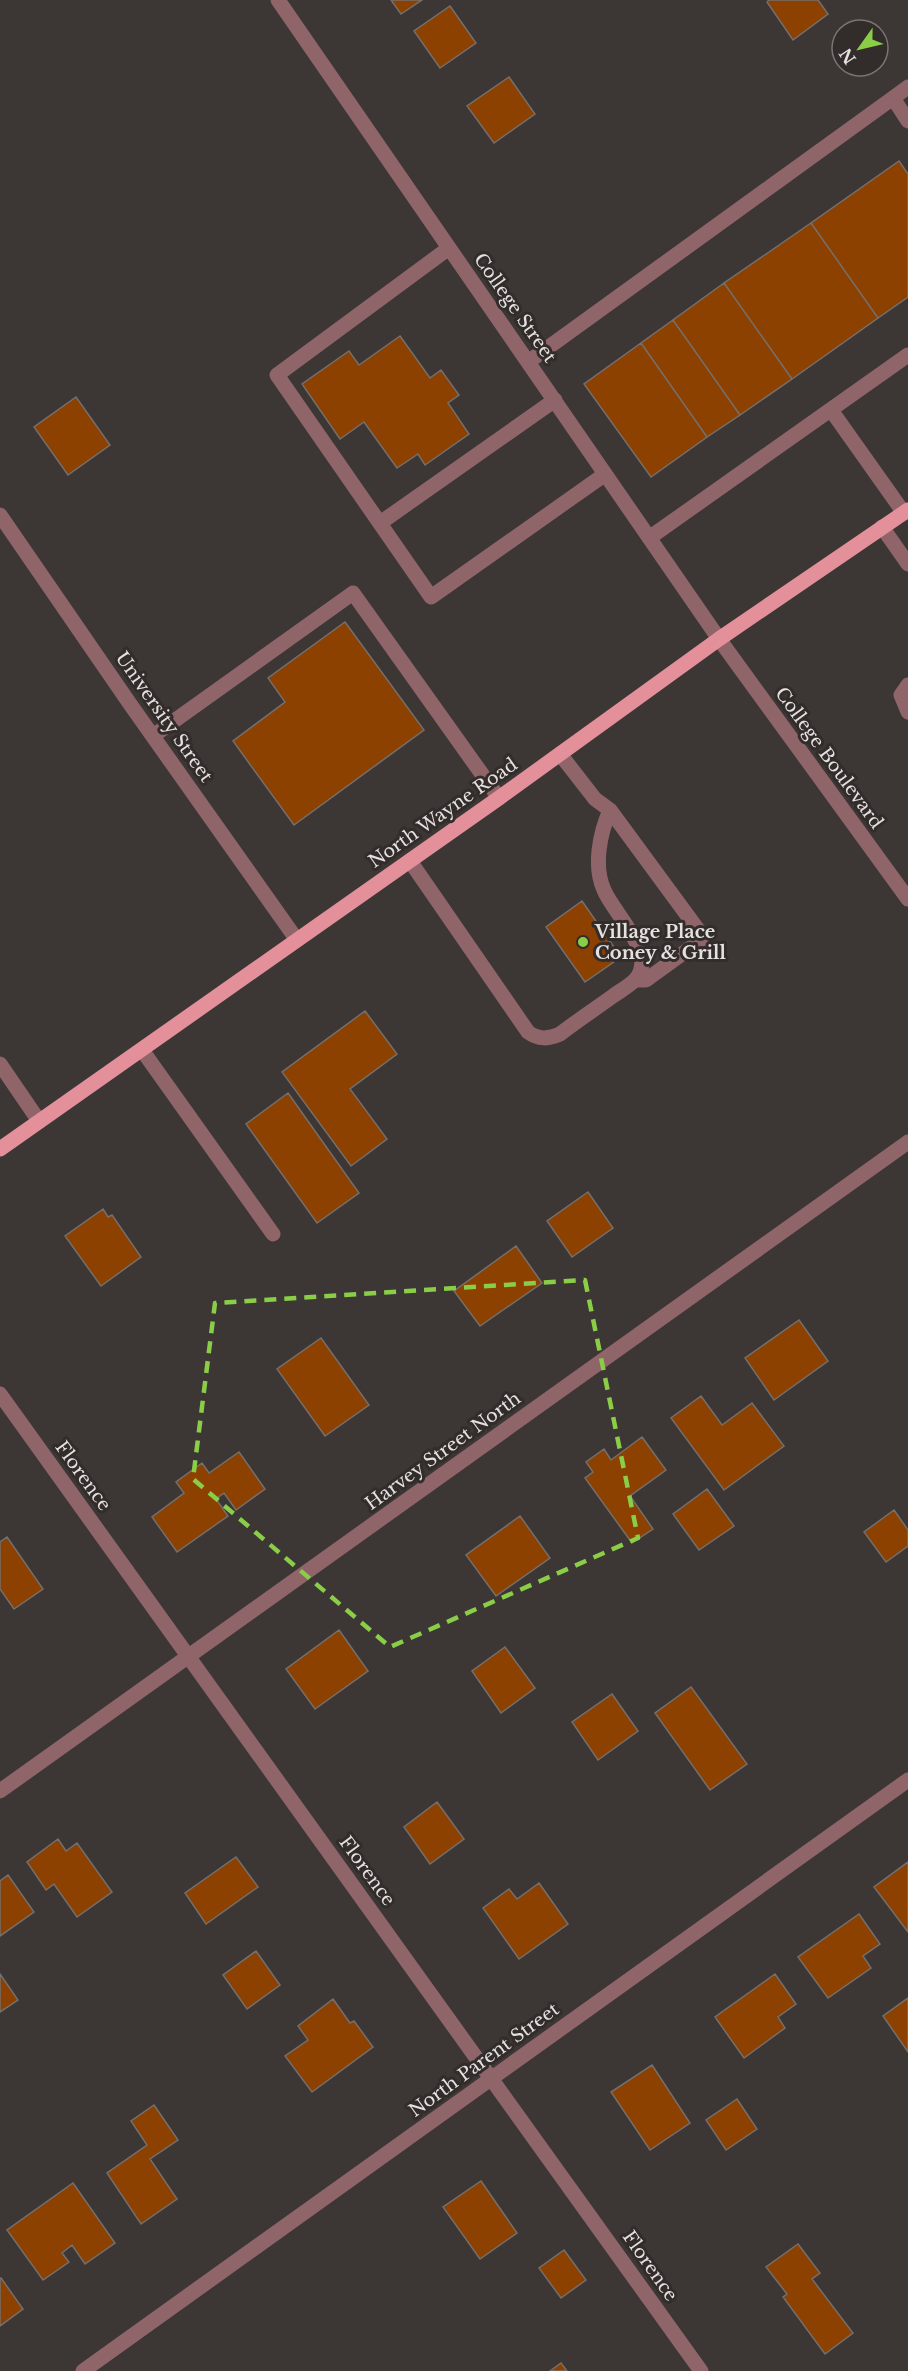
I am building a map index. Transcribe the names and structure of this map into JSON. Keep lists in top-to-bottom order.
{
  "streets": {
    "main road": ["North Wayne Road"],
    "street": [
      "College Street",
      "University Street",
      "College Boulevard",
      "Harvey Street North",
      "Florence",
      "North Parent Street"
    ]
  },
  "crossings": [
    ["College Street", "College Boulevard"],
    ["College Street", "North Wayne Road"],
    ["University Street", "North Wayne Road"],
    ["College Boulevard", "North Wayne Road"],
    ["Harvey Street North", "Florence"],
    ["Florence", "North Parent Street"]
  ],
  "places": ["Village Place Coney & Grill"],
  "north": "bottom left"
}
